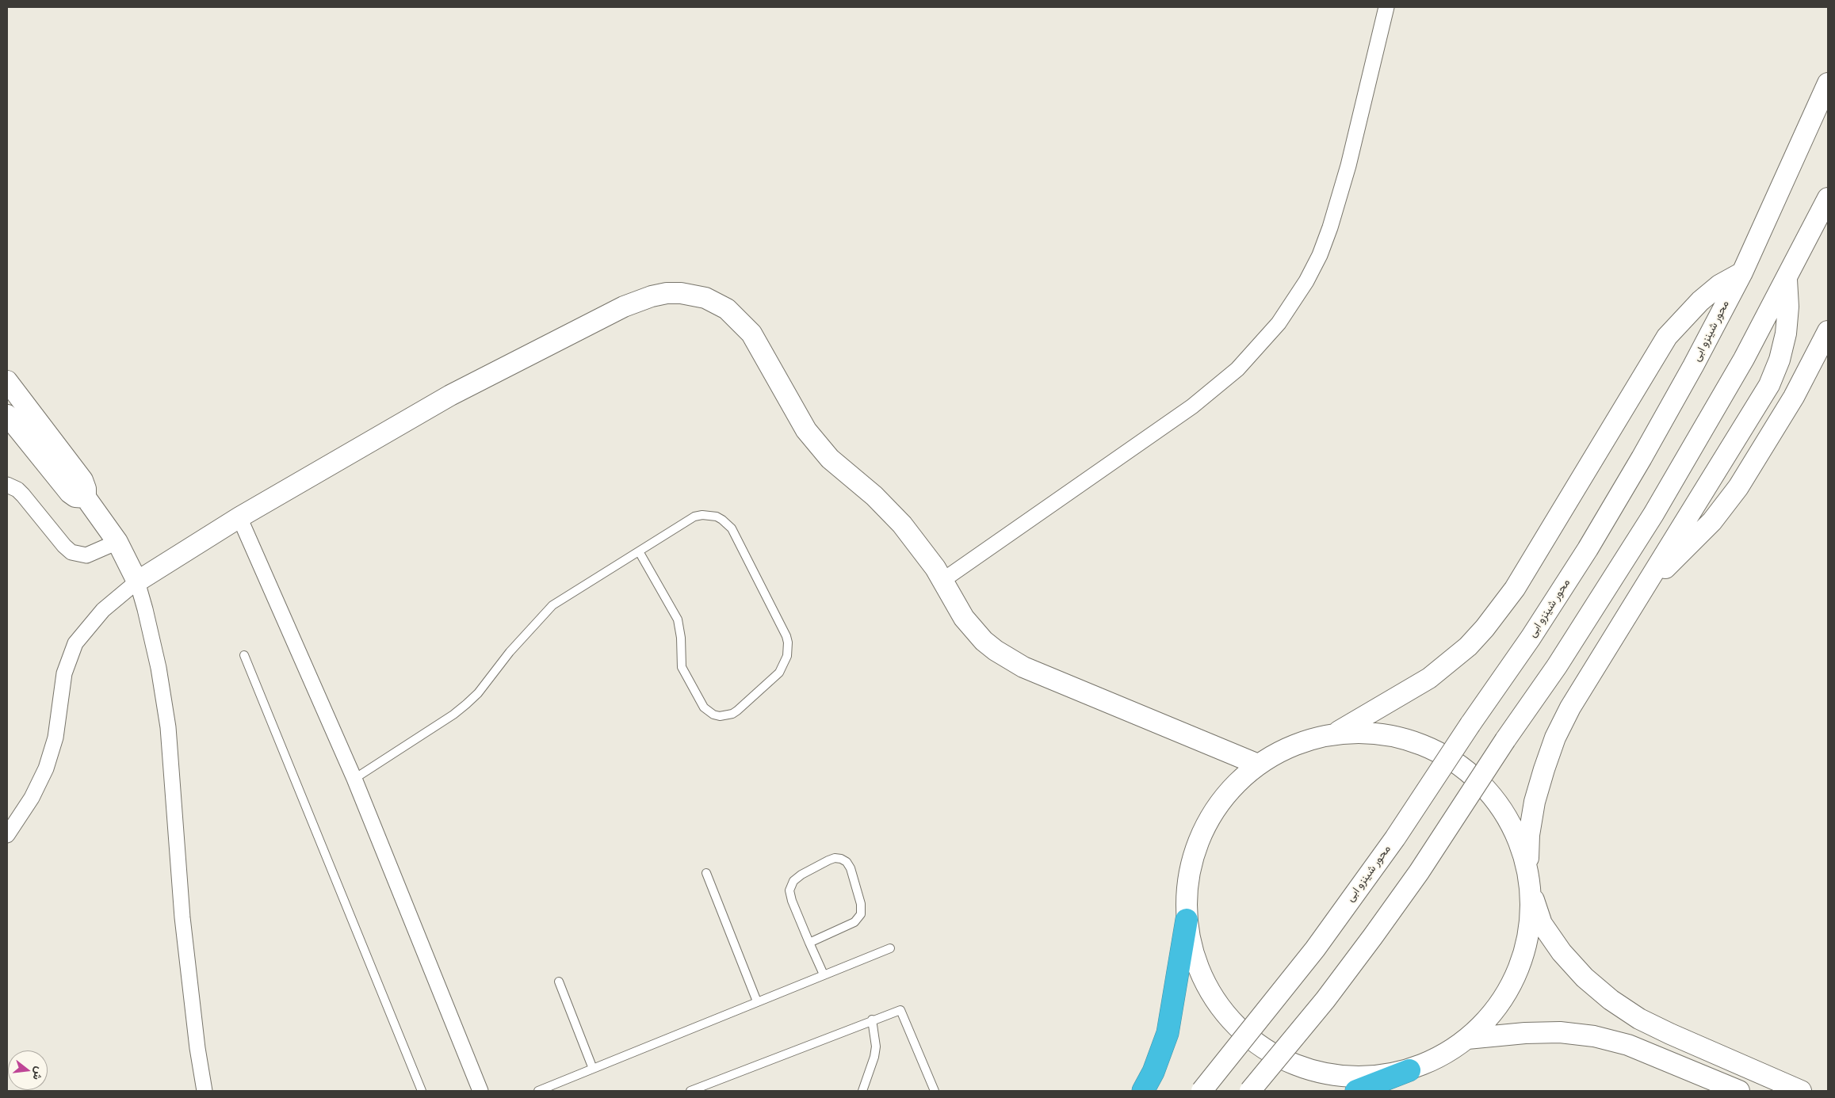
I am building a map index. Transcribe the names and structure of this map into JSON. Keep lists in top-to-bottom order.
{
  "streets": {
    "street": ["محور شينزو ابى"]
  },
  "north": "right"
}
